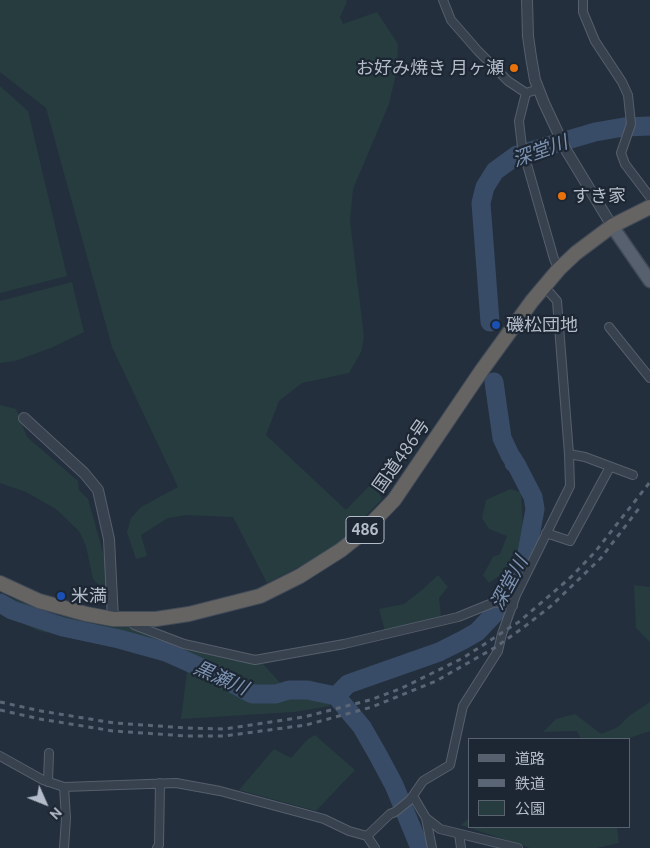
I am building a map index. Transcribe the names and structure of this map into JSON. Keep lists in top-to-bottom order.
{
  "streets": {
    "highway": ["国道486号", "486"]
  },
  "water": ["深堂川", "黒瀬川"],
  "places": [
    "お好み焼き 月ヶ瀬",
    "すき家",
    "磯松団地",
    "米満"
  ],
  "legend": ["道路", "鉄道", "公園"],
  "north": "bottom right"
}
